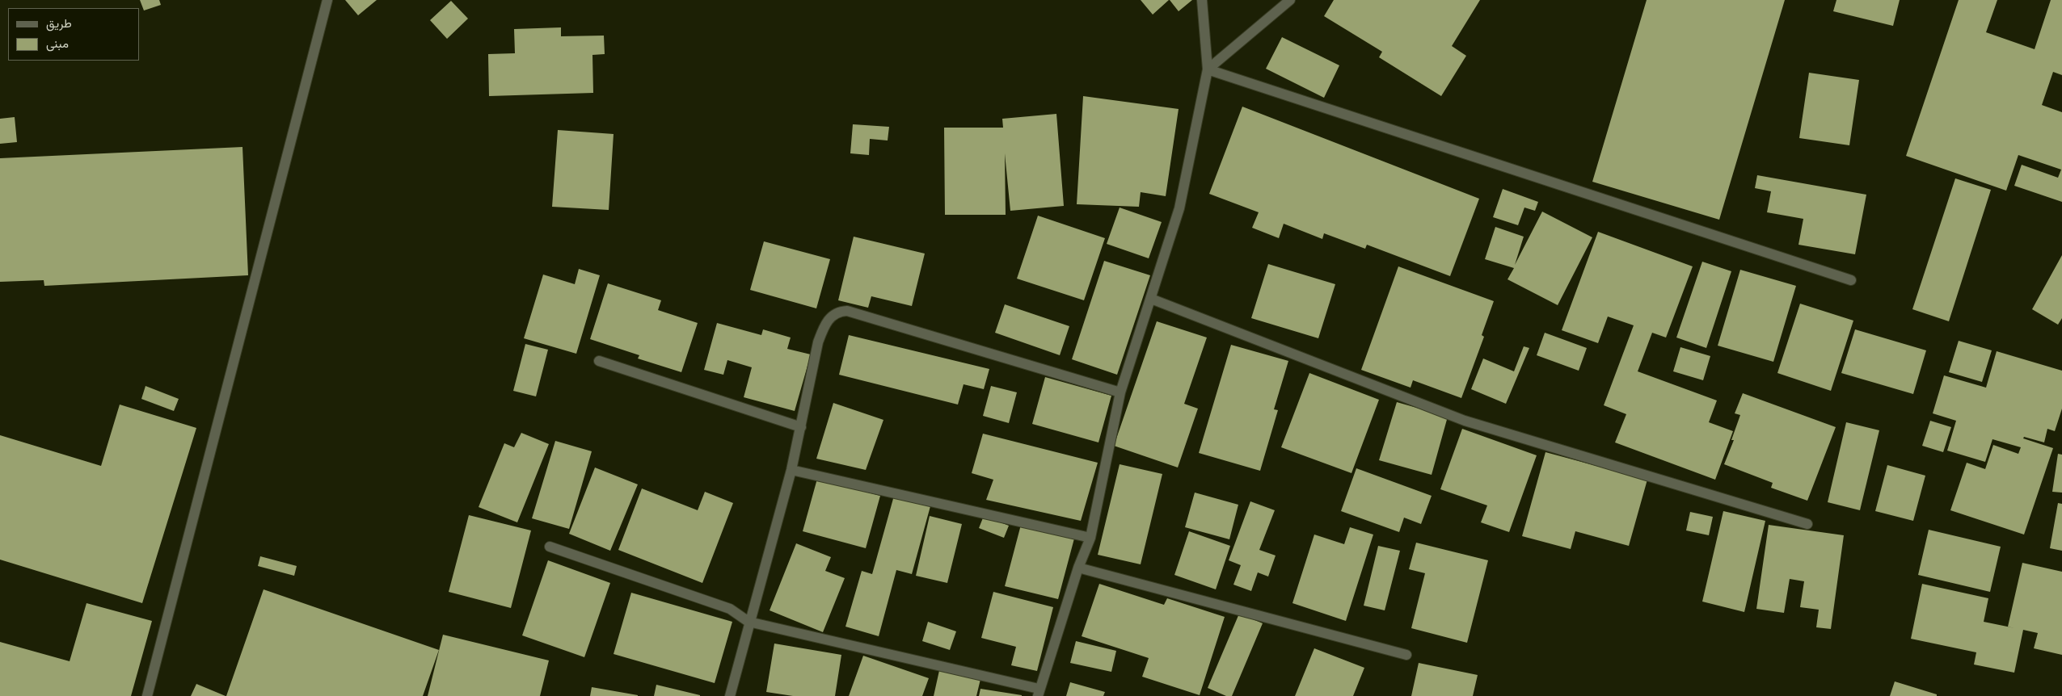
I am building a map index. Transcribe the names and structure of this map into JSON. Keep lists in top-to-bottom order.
{
  "legend": ["طريق", "مبنى"]
}
